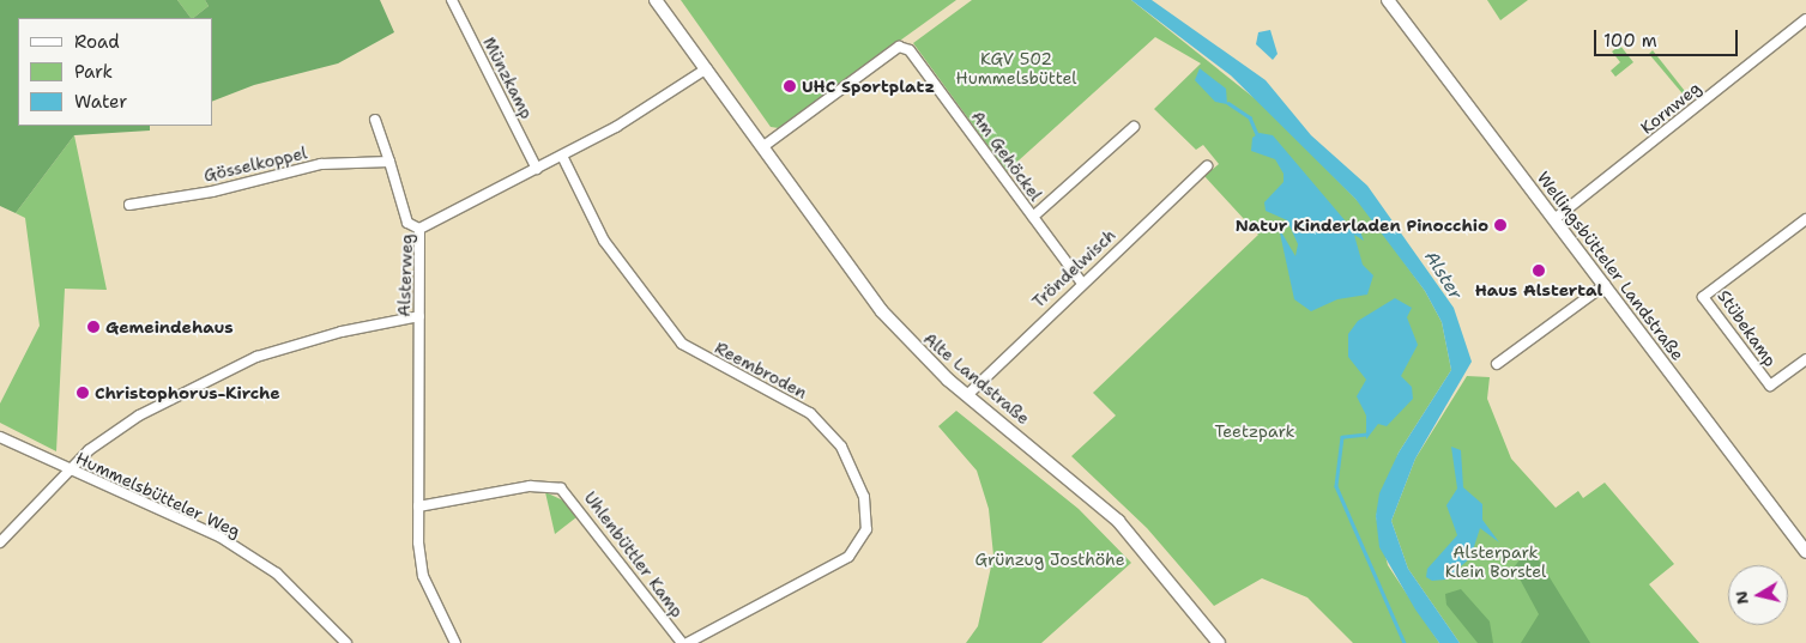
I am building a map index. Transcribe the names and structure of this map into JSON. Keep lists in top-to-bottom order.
{
  "streets": {
    "main road": ["Wellingsbütteler Landstraße", "Alte Landstraße"],
    "street": [
      "Münzkamp",
      "Kornweg",
      "Am Gehöckel",
      "Gösselkoppel",
      "Tröndelwisch",
      "Alsterweg",
      "Stübekamp",
      "Reembroden",
      "Hummelsbütteler Weg",
      "Uhlenbüttler Kamp"
    ]
  },
  "crossings": [
    ["Münzkamp", "Alsterweg"],
    ["Kornweg", "Wellingsbütteler Landstraße"],
    ["Am Gehöckel", "Tröndelwisch"],
    ["Am Gehöckel", "Alte Landstraße"],
    ["Tröndelwisch", "Alte Landstraße"],
    ["Alsterweg", "Reembroden"],
    ["Alsterweg", "Alte Landstraße"],
    ["Alsterweg", "Uhlenbüttler Kamp"]
  ],
  "water": ["Alster"],
  "parks": [
    "KGV 502 Hummelsbüttel",
    "Teetzpark",
    "Alsterpark Klein Borstel",
    "Grünzug Josthöhe"
  ],
  "places": [
    "UHC Sportplatz",
    "Natur Kinderladen Pinocchio",
    "Haus Alstertal",
    "Gemeindehaus",
    "Christophorus-Kirche"
  ],
  "legend": ["Road", "Park", "Water"],
  "scale_bar": "100 m",
  "north": "left"
}
